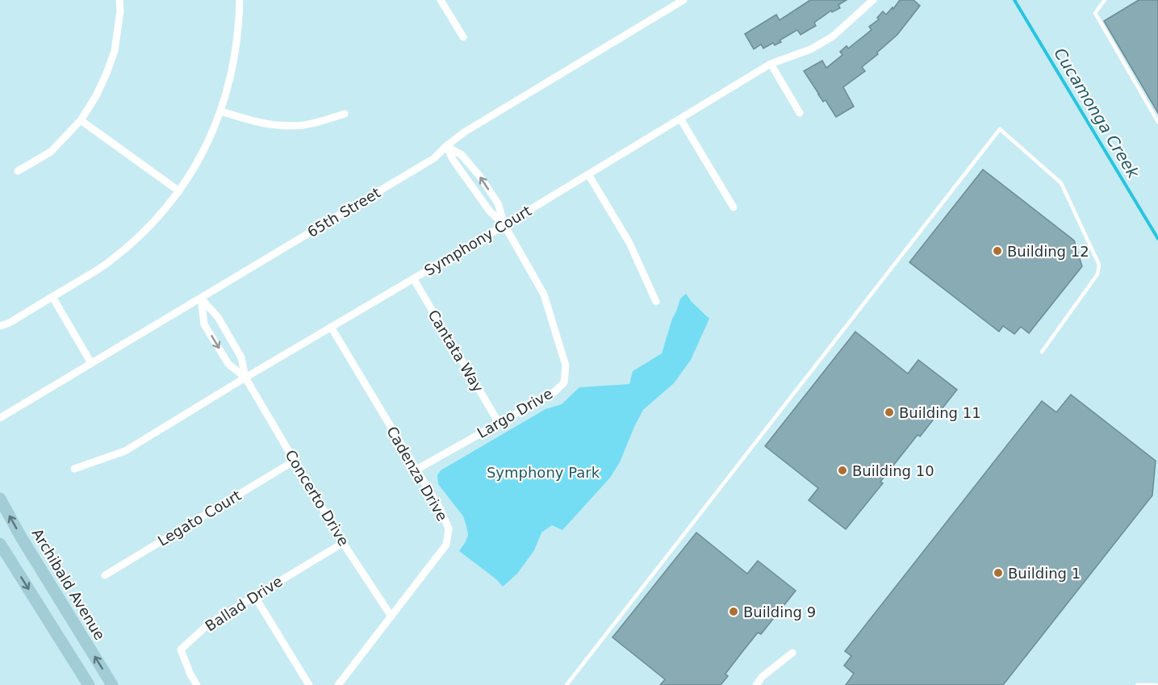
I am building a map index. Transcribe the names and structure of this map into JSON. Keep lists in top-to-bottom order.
{
  "streets": {
    "main road": ["Archibald Avenue"],
    "street": [
      "65th Street",
      "Symphony Court",
      "Cantata Way",
      "Largo Drive",
      "Cadenza Drive",
      "Concerto Drive",
      "Legato Court",
      "Ballad Drive"
    ]
  },
  "crossings": [
    ["65th Street", "Largo Drive"],
    ["65th Street", "Concerto Drive"],
    ["Symphony Court", "Cantata Way"],
    ["Symphony Court", "Largo Drive"],
    ["Symphony Court", "Cadenza Drive"],
    ["Symphony Court", "Concerto Drive"],
    ["Cantata Way", "Largo Drive"],
    ["Largo Drive", "Cadenza Drive"],
    ["Cadenza Drive", "Concerto Drive"],
    ["Concerto Drive", "Legato Court"],
    ["Concerto Drive", "Ballad Drive"]
  ],
  "water": ["Cucamonga Creek"],
  "parks": ["Symphony Park"],
  "places": [
    "Building 12",
    "Building 11",
    "Building 10",
    "Building 1",
    "Building 9"
  ]
}
